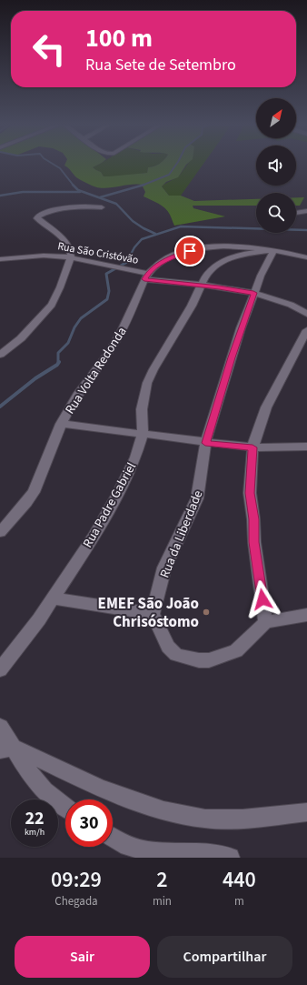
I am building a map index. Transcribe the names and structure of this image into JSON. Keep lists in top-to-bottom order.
{
  "streets": {
    "street": [
      "Rua São Cristóvão",
      "Rua Volta Redonda",
      "Rua Padre Gabriel",
      "Rua da Liberdade"
    ]
  },
  "crossings": [
    ["Rua São Cristóvão", "Rua Volta Redonda"],
    ["Rua São Cristóvão", "Rua Padre Gabriel"],
    ["Rua São Cristóvão", "Rua da Liberdade"],
    ["Rua Volta Redonda", "Rua Padre Gabriel"],
    ["Rua Volta Redonda", "Rua da Liberdade"],
    ["Rua Padre Gabriel", "Rua da Liberdade"]
  ],
  "places": ["EMEF São João Chrisóstomo"],
  "north": "top right",
  "page": {
    "turn": ["100 m", "Rua Sete de Setembro"],
    "speed": "22 km/h",
    "limit": "30",
    "eta": [
      "09:29",
      "Chegada",
      "2",
      "min",
      "440",
      "m"
    ],
    "buttons": ["Sair", "Compartilhar"]
  }
}
